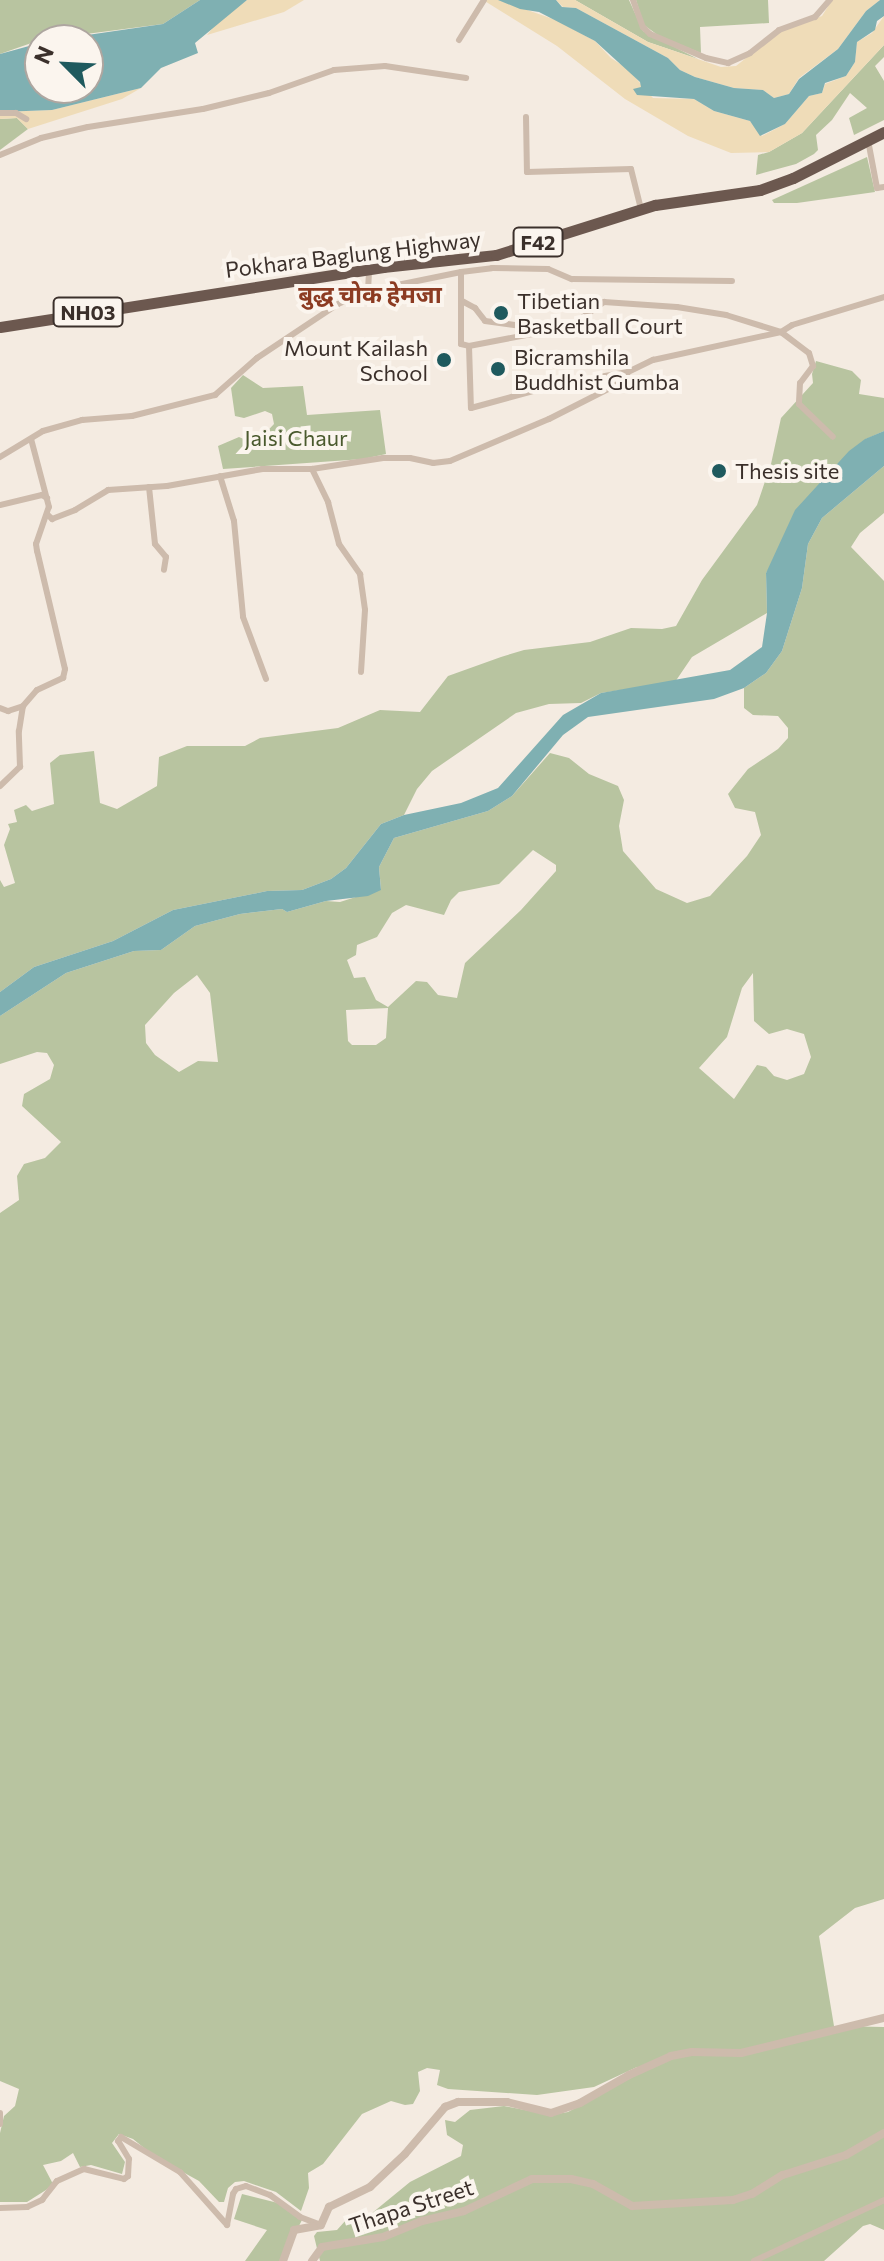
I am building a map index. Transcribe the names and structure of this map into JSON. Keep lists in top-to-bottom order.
{
  "streets": {
    "highway": ["F42", "Pokhara Baglung Highway", "NH03"],
    "street": ["Thapa Street"]
  },
  "districts": ["बुद्ध चोक हेमजा"],
  "parks": ["Jaisi Chaur"],
  "places": [
    "Tibetian Basketball Court",
    "Mount Kailash School",
    "Bicramshila Buddhist Gumba",
    "Thesis site"
  ],
  "north": "top left"
}
